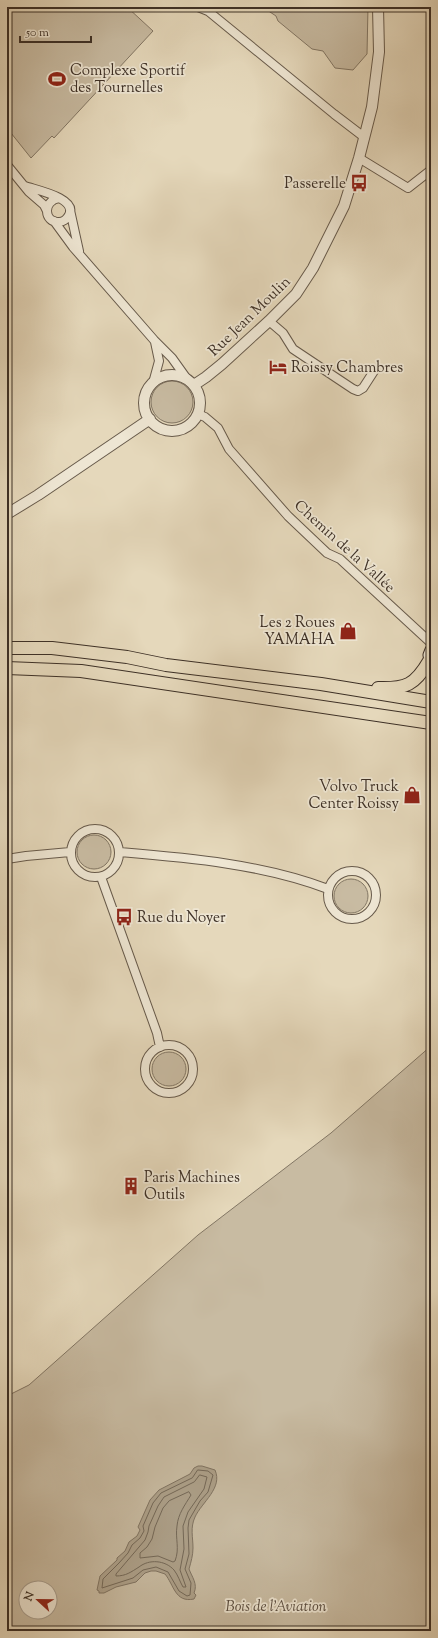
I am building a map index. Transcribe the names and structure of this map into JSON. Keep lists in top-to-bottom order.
{
  "streets": {
    "street": ["Rue Jean Moulin", "Chemin de la Vallée"]
  },
  "crossings": [
    ["Rue Jean Moulin", "Chemin de la Vallée"]
  ],
  "parks": ["Bois de l'Aviation"],
  "places": {
    "sports": ["Complexe Sportif des Tournelles"],
    "bus stop": ["Passerelle", "Rue du Noyer"],
    "hotel": ["Roissy Chambres"],
    "shop": ["Les 2 Roues YAMAHA", "Volvo Truck Center Roissy"],
    "building": ["Paris Machines Outils"]
  },
  "scale_bar": "50 m",
  "north": "left"
}
